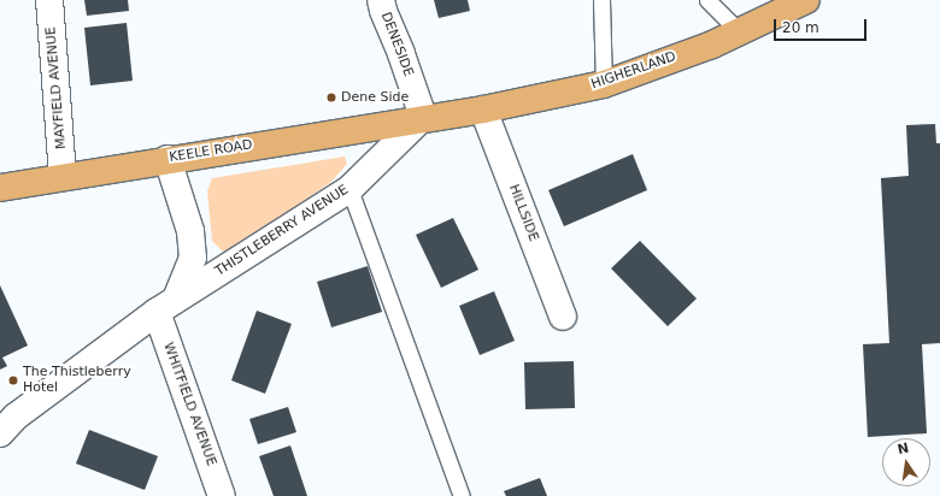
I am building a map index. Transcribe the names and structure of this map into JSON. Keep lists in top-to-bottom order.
{
  "streets": {
    "main road": ["HIGHERLAND", "KEELE ROAD"],
    "street": [
      "DENESIDE",
      "MAYFIELD AVENUE",
      "HILLSIDE",
      "THISTLEBERRY AVENUE",
      "WHITFIELD AVENUE"
    ]
  },
  "crossings": [
    ["DENESIDE", "HIGHERLAND"],
    ["DENESIDE", "KEELE ROAD"],
    ["DENESIDE", "THISTLEBERRY AVENUE"],
    ["HIGHERLAND", "KEELE ROAD"],
    ["HIGHERLAND", "HILLSIDE"],
    ["HIGHERLAND", "THISTLEBERRY AVENUE"],
    ["MAYFIELD AVENUE", "KEELE ROAD"],
    ["KEELE ROAD", "THISTLEBERRY AVENUE"],
    ["THISTLEBERRY AVENUE", "WHITFIELD AVENUE"]
  ],
  "places": ["Dene Side", "The Thistleberry Hotel"],
  "scale_bar": "20 m",
  "north": "top"
}
